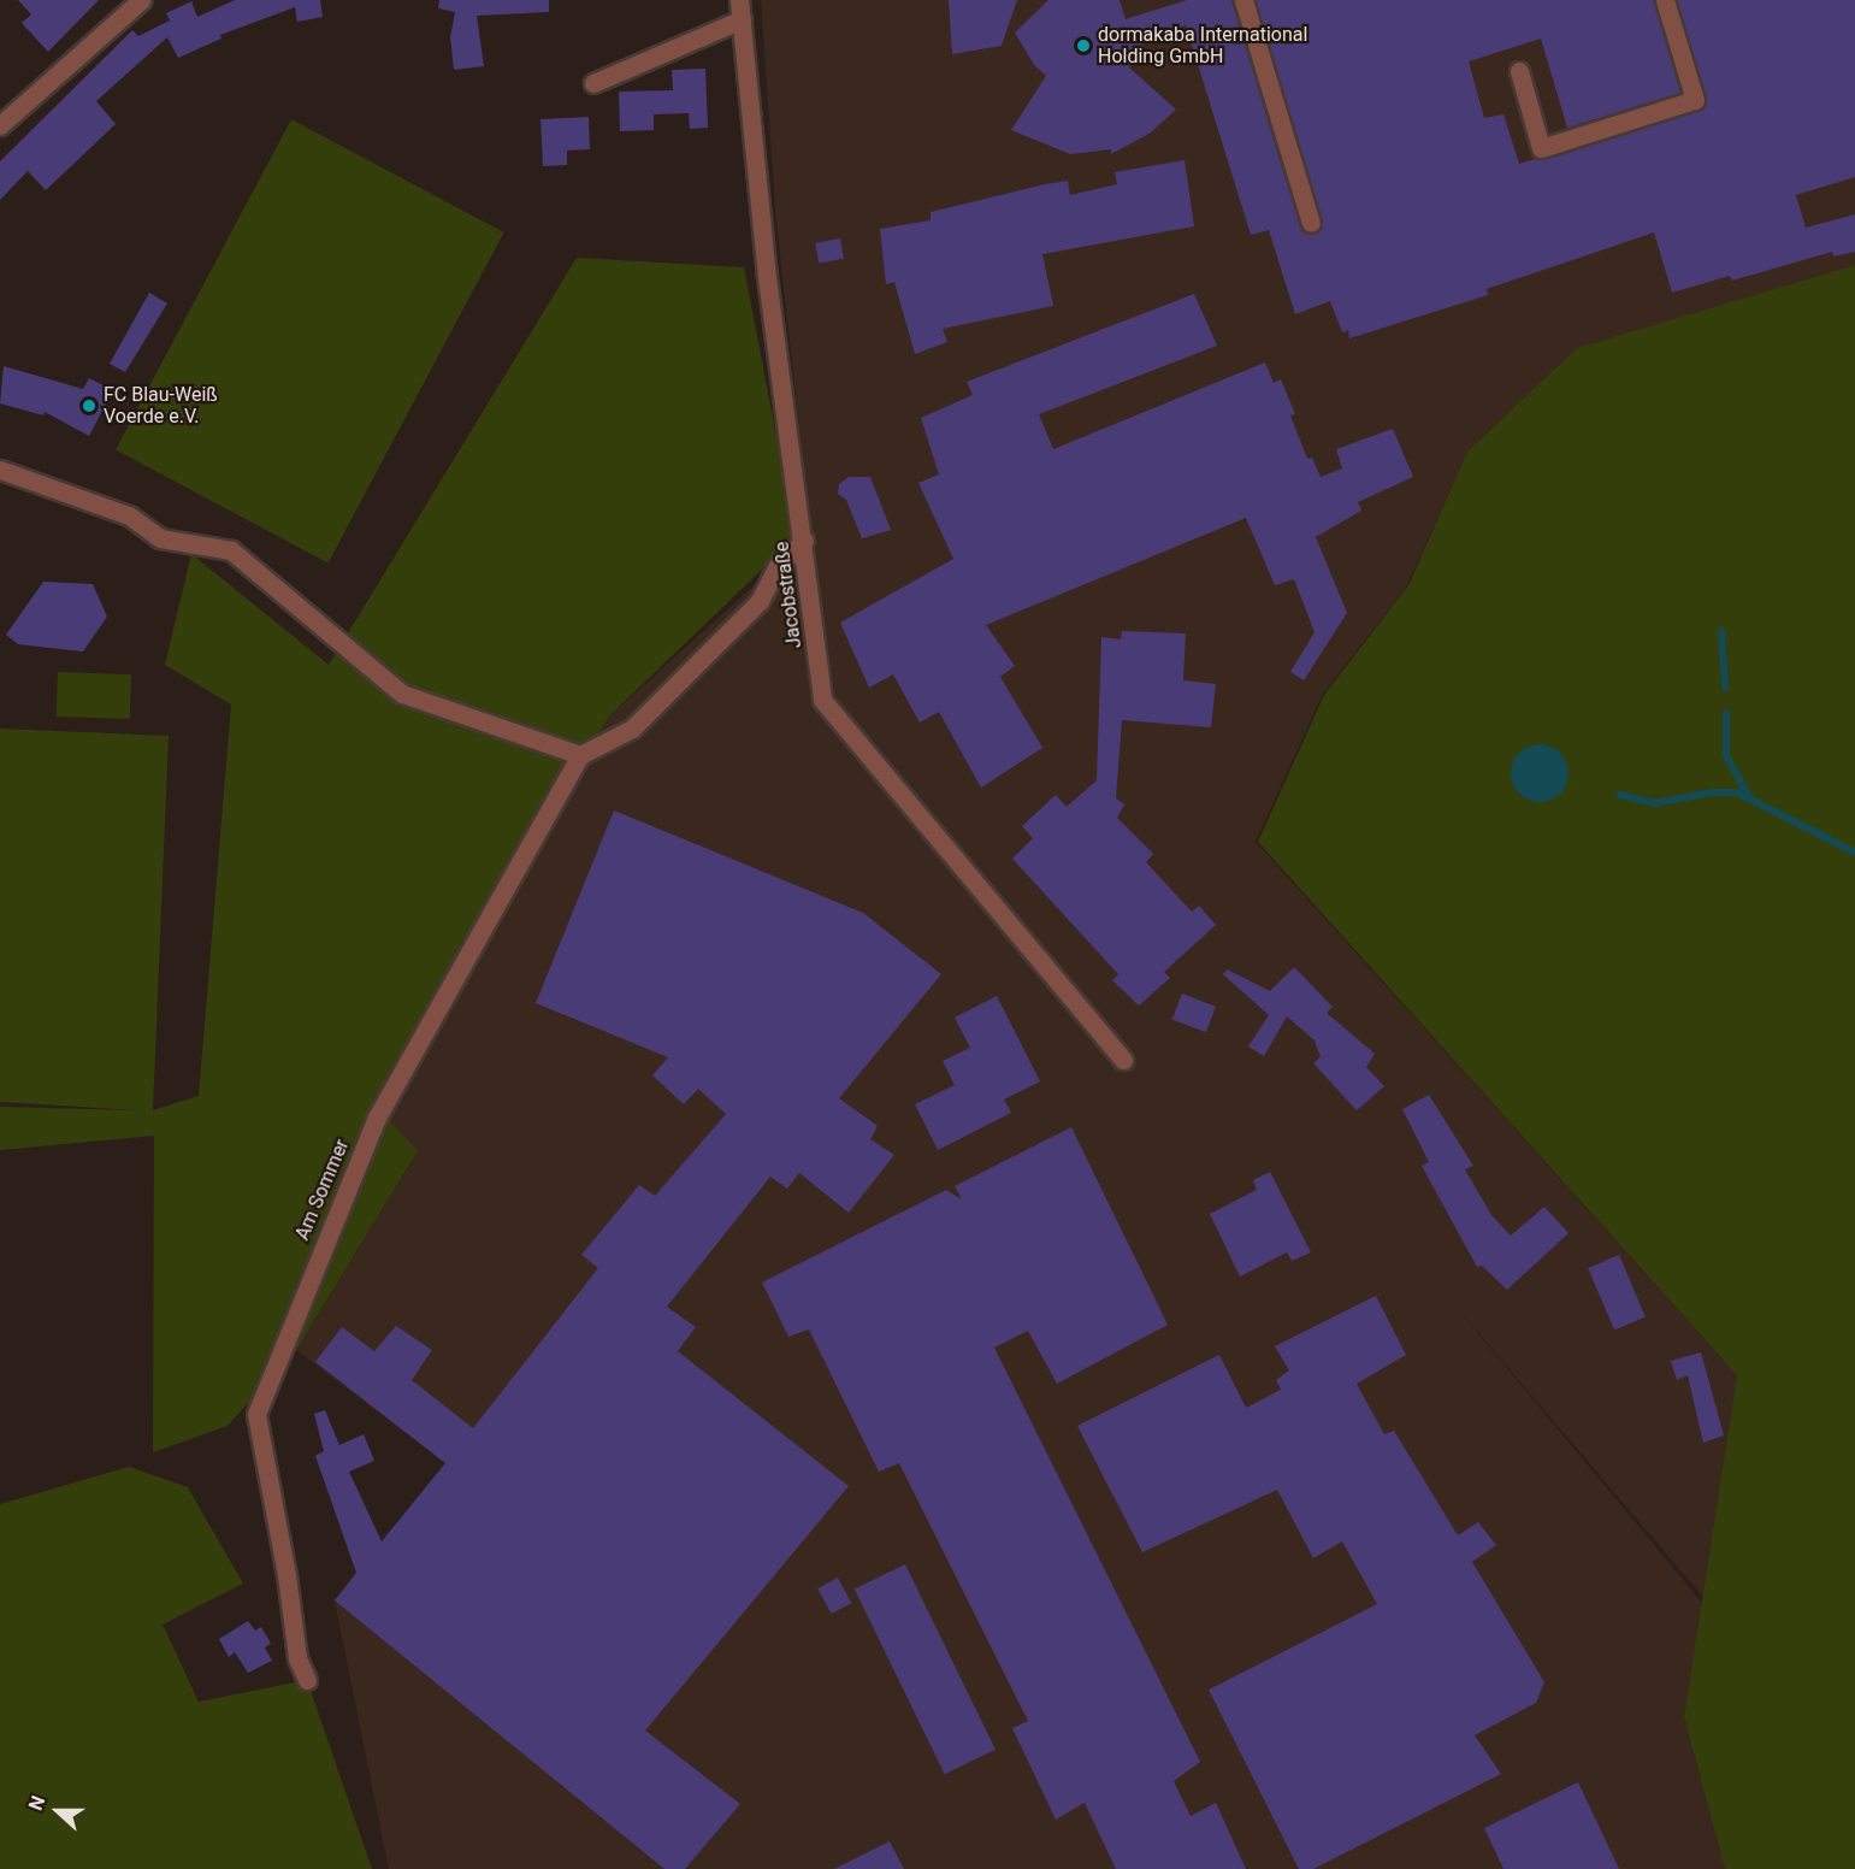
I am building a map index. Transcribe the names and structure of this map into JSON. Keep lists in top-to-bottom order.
{
  "streets": {
    "street": ["Jacobstraße", "Am Sommer"]
  },
  "places": ["dormakaba International Holding GmbH", "FC Blau-Weiß Voerde e.V."],
  "north": "left"
}
